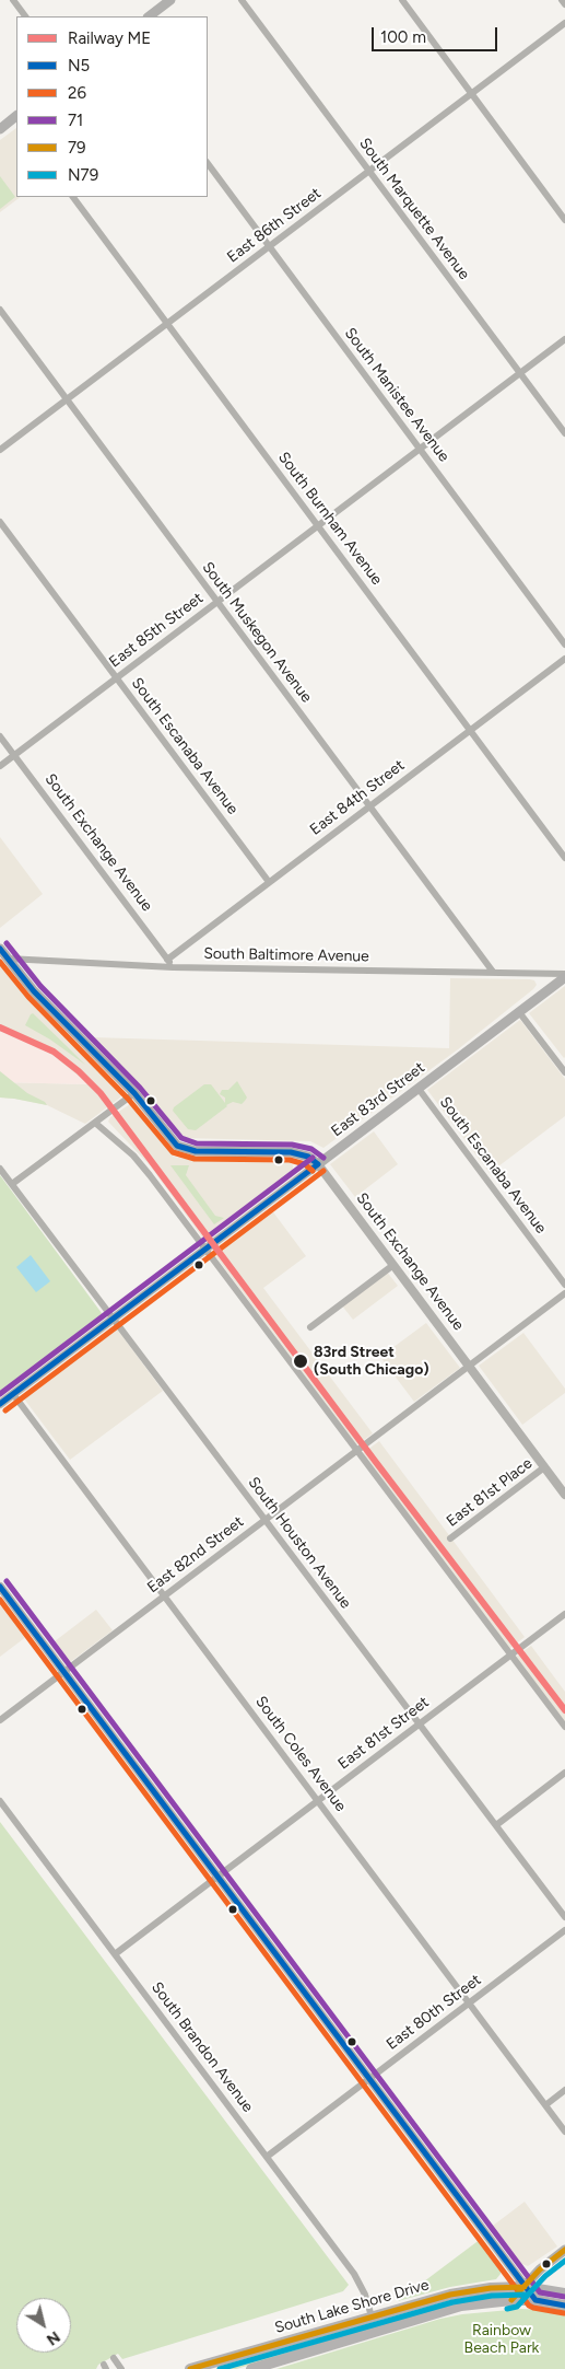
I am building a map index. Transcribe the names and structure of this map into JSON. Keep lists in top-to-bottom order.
{
  "streets": {
    "main road": ["South Exchange Avenue", "East 83rd Street", "South Lake Shore Drive"],
    "street": [
      "South Marquette Avenue",
      "East 86th Street",
      "South Manistee Avenue",
      "South Burnham Avenue",
      "East 85th Street",
      "South Muskegon Avenue",
      "South Escanaba Avenue",
      "East 84th Street",
      "South Baltimore Avenue",
      "East 81st Place",
      "South Houston Avenue",
      "East 82nd Street",
      "East 81st Street",
      "South Coles Avenue",
      "East 80th Street",
      "South Brandon Avenue"
    ]
  },
  "crossings": [
    ["South Marquette Avenue", "East 86th Street"],
    ["South Marquette Avenue", "East 85th Street"],
    ["East 86th Street", "South Manistee Avenue"],
    ["East 86th Street", "South Burnham Avenue"],
    ["East 86th Street", "South Muskegon Avenue"],
    ["South Manistee Avenue", "East 85th Street"],
    ["South Burnham Avenue", "East 85th Street"],
    ["South Burnham Avenue", "East 84th Street"],
    ["East 85th Street", "South Muskegon Avenue"],
    ["East 85th Street", "South Escanaba Avenue"],
    ["East 85th Street", "South Exchange Avenue"],
    ["South Muskegon Avenue", "East 84th Street"],
    ["South Muskegon Avenue", "South Baltimore Avenue"],
    ["South Escanaba Avenue", "East 84th Street"],
    ["South Escanaba Avenue", "East 83rd Street"],
    ["East 84th Street", "South Exchange Avenue"],
    ["South Exchange Avenue", "South Baltimore Avenue"],
    ["South Exchange Avenue", "East 83rd Street"],
    ["South Exchange Avenue", "East 81st Place"],
    ["South Exchange Avenue", "East 82nd Street"],
    ["South Baltimore Avenue", "East 83rd Street"],
    ["East 83rd Street", "South Houston Avenue"],
    ["East 83rd Street", "South Coles Avenue"],
    ["South Houston Avenue", "East 82nd Street"],
    ["South Houston Avenue", "East 81st Street"],
    ["East 82nd Street", "South Coles Avenue"],
    ["East 81st Street", "South Coles Avenue"],
    ["East 81st Street", "South Brandon Avenue"],
    ["South Coles Avenue", "East 80th Street"],
    ["East 80th Street", "South Brandon Avenue"],
    ["South Brandon Avenue", "South Lake Shore Drive"]
  ],
  "parks": ["Rainbow Beach Park"],
  "places": ["83rd Street (South Chicago)"],
  "lines": [
    "transit line 71",
    "transit line N5",
    "transit line 26",
    "rail line ME",
    "transit line 79",
    "transit line N79"
  ],
  "legend": [
    "Railway ME",
    "N5",
    "26",
    "71",
    "79",
    "N79"
  ],
  "scale_bar": "100 m",
  "north": "bottom right"
}
